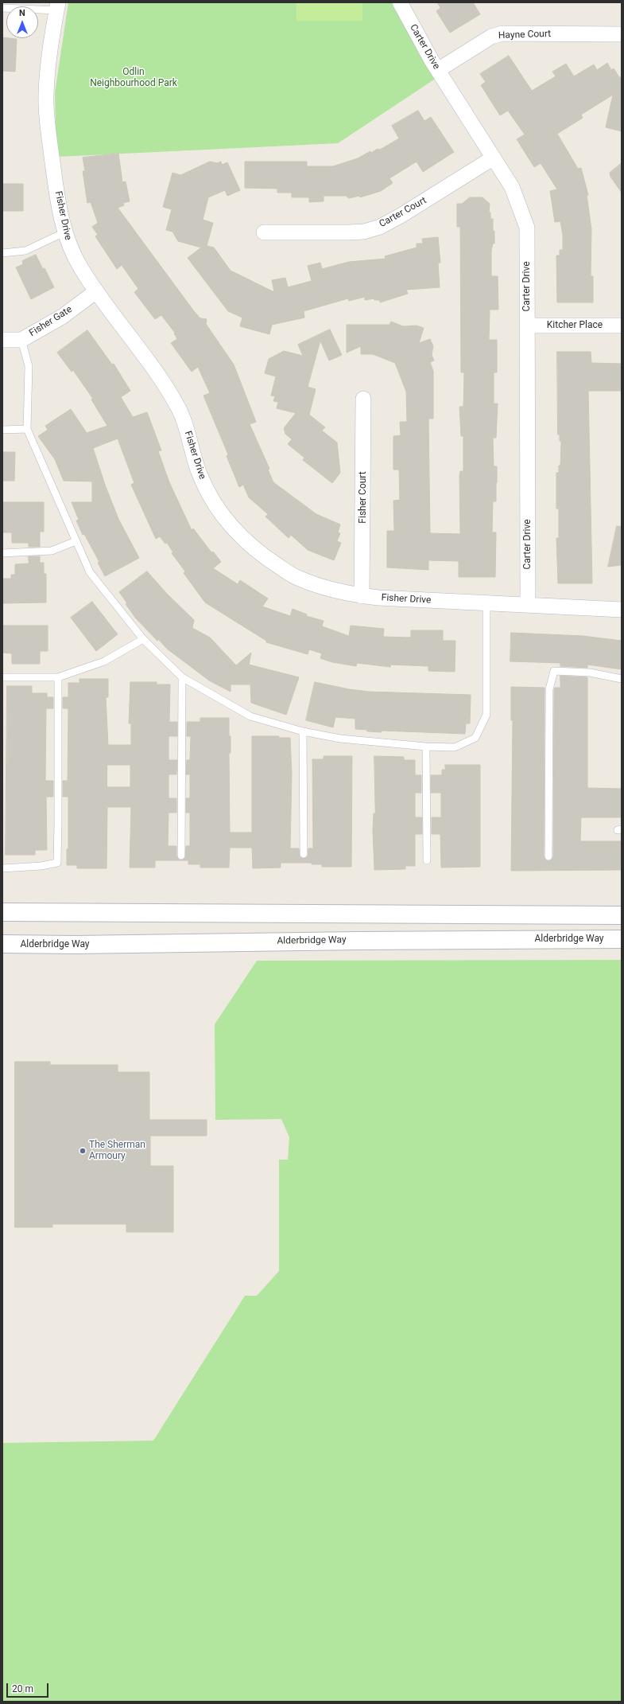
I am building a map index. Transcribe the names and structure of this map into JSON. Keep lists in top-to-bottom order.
{
  "streets": {
    "main road": ["Alderbridge Way"],
    "street": [
      "Hayne Court",
      "Carter Drive",
      "Carter Court",
      "Fisher Drive",
      "Fisher Gate",
      "Kitcher Place",
      "Fisher Court"
    ]
  },
  "crossings": [
    ["Hayne Court", "Carter Drive"],
    ["Carter Drive", "Carter Court"],
    ["Carter Drive", "Fisher Drive"],
    ["Carter Drive", "Kitcher Place"],
    ["Fisher Drive", "Fisher Gate"],
    ["Fisher Drive", "Fisher Court"]
  ],
  "parks": ["Odlin Neighbourhood Park"],
  "places": ["The Sherman Armoury"],
  "scale_bar": "20 m",
  "north": "top"
}
